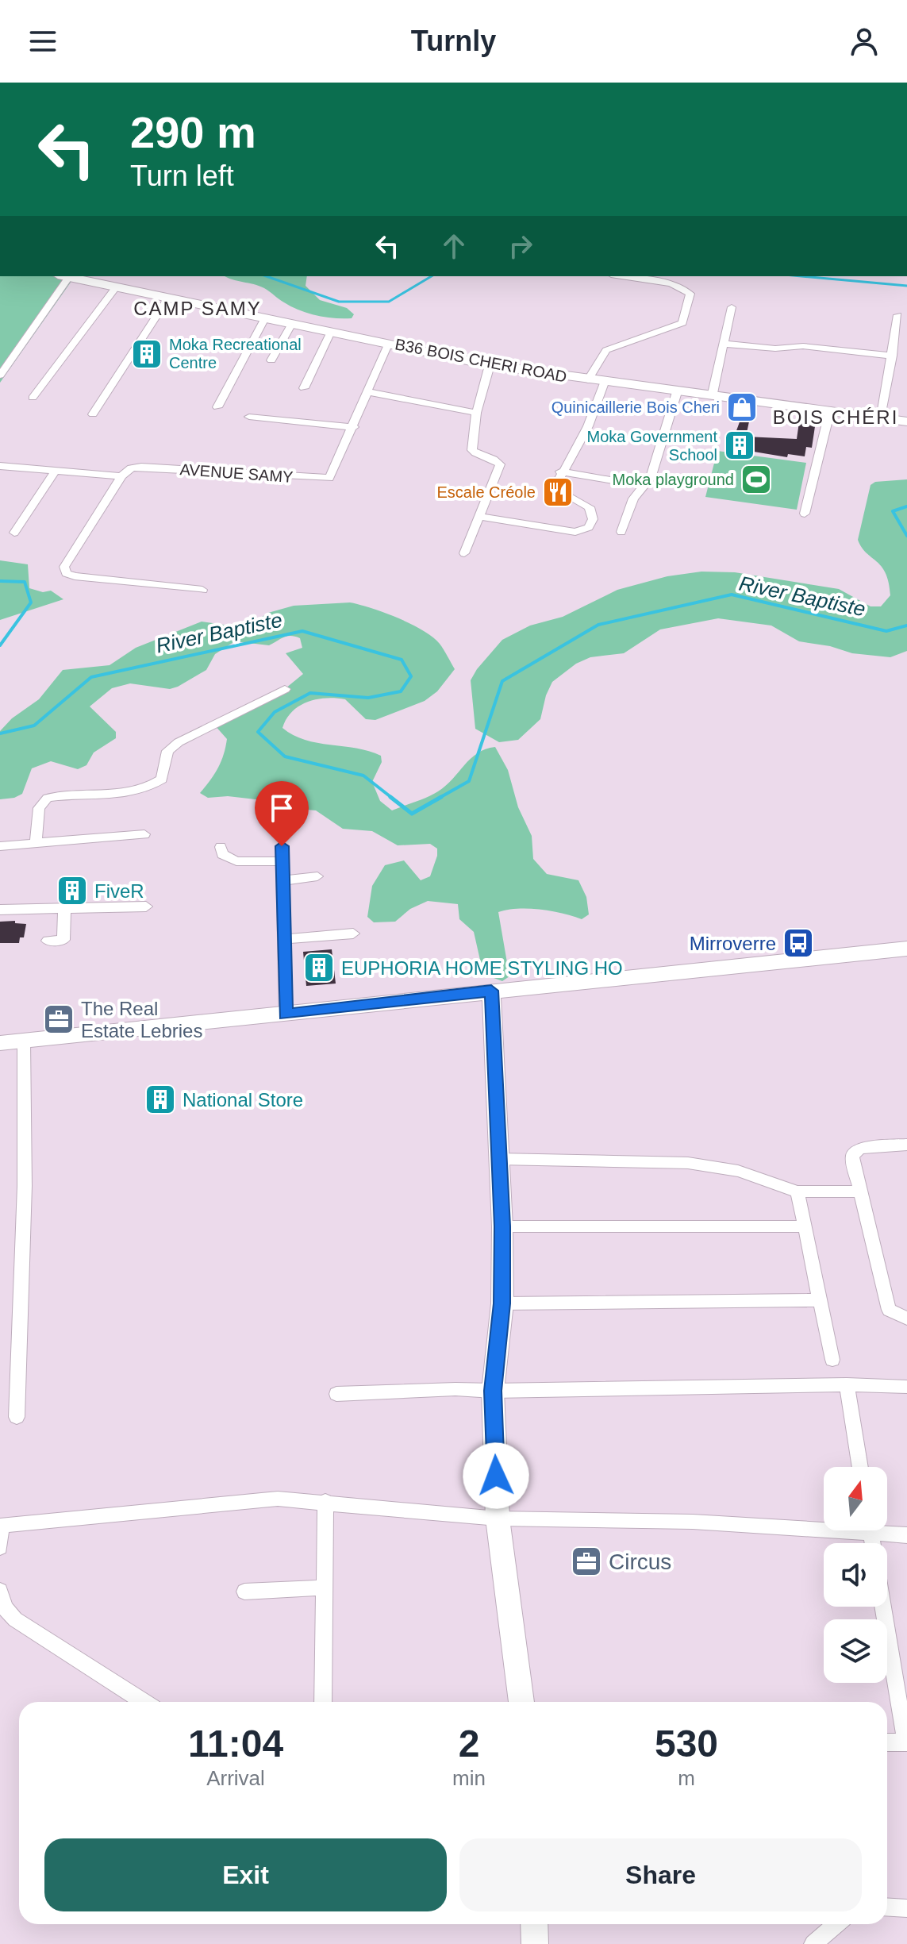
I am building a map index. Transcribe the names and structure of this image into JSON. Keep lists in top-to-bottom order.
{
  "streets": {
    "main road": ["B36 BOIS CHERI ROAD"],
    "street": ["AVENUE SAMY"]
  },
  "crossings": [
    ["B36 BOIS CHERI ROAD", "AVENUE SAMY"]
  ],
  "districts": ["CAMP SAMY", "BOIS CHÉRI"],
  "water": ["River Baptiste"],
  "places": {
    "building": [
      "Moka Recreational Centre",
      "Moka Government School",
      "FiveR",
      "EUPHORIA HOME STYLING HO",
      "National Store"
    ],
    "shop": ["Quinicaillerie Bois Cheri"],
    "sports": ["Moka playground"],
    "restaurant": ["Escale Créole"],
    "bus stop": ["Mirroverre"],
    "office": ["The Real Estate Lebries", "Circus"]
  },
  "north": "top",
  "page": {
    "header": "Turnly",
    "turn": ["290 m", "Turn left"],
    "eta": [
      "11:04",
      "Arrival",
      "2",
      "min",
      "530",
      "m"
    ],
    "buttons": ["Exit", "Share"]
  }
}
